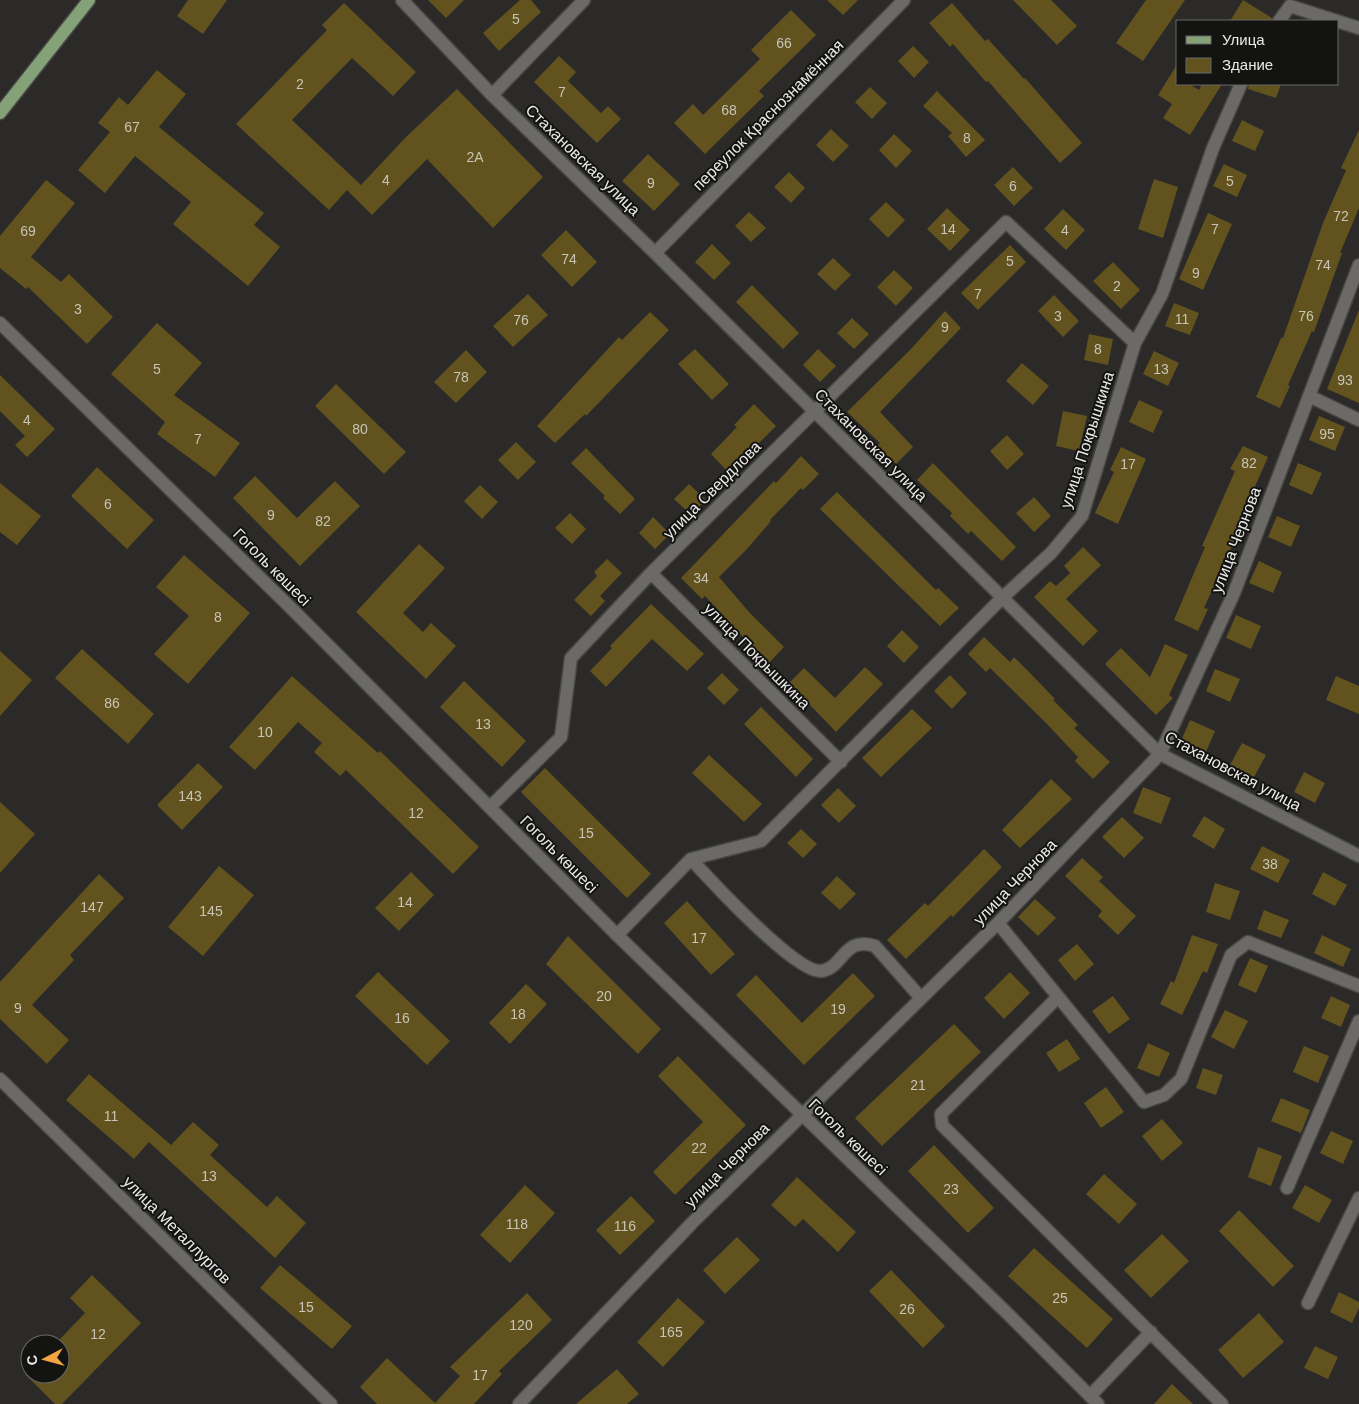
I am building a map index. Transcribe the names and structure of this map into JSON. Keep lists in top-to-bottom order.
{
  "streets": {
    "street": [
      "переулок Краснознамённая",
      "Стахановская улица",
      "улица Покрышкина",
      "улица Свердлова",
      "улица Чернова",
      "Гоголь көшесі",
      "улица Металлургов"
    ]
  },
  "crossings": [
    ["переулок Краснознамённая", "Стахановская улица"],
    ["Стахановская улица", "улица Покрышкина"],
    ["Стахановская улица", "улица Свердлова"],
    ["Стахановская улица", "улица Чернова"],
    ["улица Покрышкина", "улица Свердлова"],
    ["улица Свердлова", "Гоголь көшесі"],
    ["улица Чернова", "Гоголь көшесі"]
  ],
  "house_numbers": [
    "5",
    "66",
    "2",
    "7",
    "68",
    "67",
    "8",
    "2А",
    "4",
    "5",
    "9",
    "6",
    "72",
    "14",
    "7",
    "4",
    "69",
    "74",
    "5",
    "74",
    "9",
    "2",
    "7",
    "3",
    "3",
    "76",
    "11",
    "76",
    "9",
    "8",
    "5",
    "13",
    "78",
    "93",
    "4",
    "80",
    "95",
    "7",
    "82",
    "17",
    "6",
    "9",
    "82",
    "34",
    "8",
    "86",
    "13",
    "10",
    "143",
    "12",
    "15",
    "38",
    "14",
    "147",
    "145",
    "17",
    "20",
    "9",
    "19",
    "18",
    "16",
    "21",
    "11",
    "22",
    "13",
    "23",
    "118",
    "116",
    "25",
    "15",
    "26",
    "120",
    "165",
    "12",
    "17"
  ],
  "legend": ["Улица", "Здание"],
  "north": "left"
}
